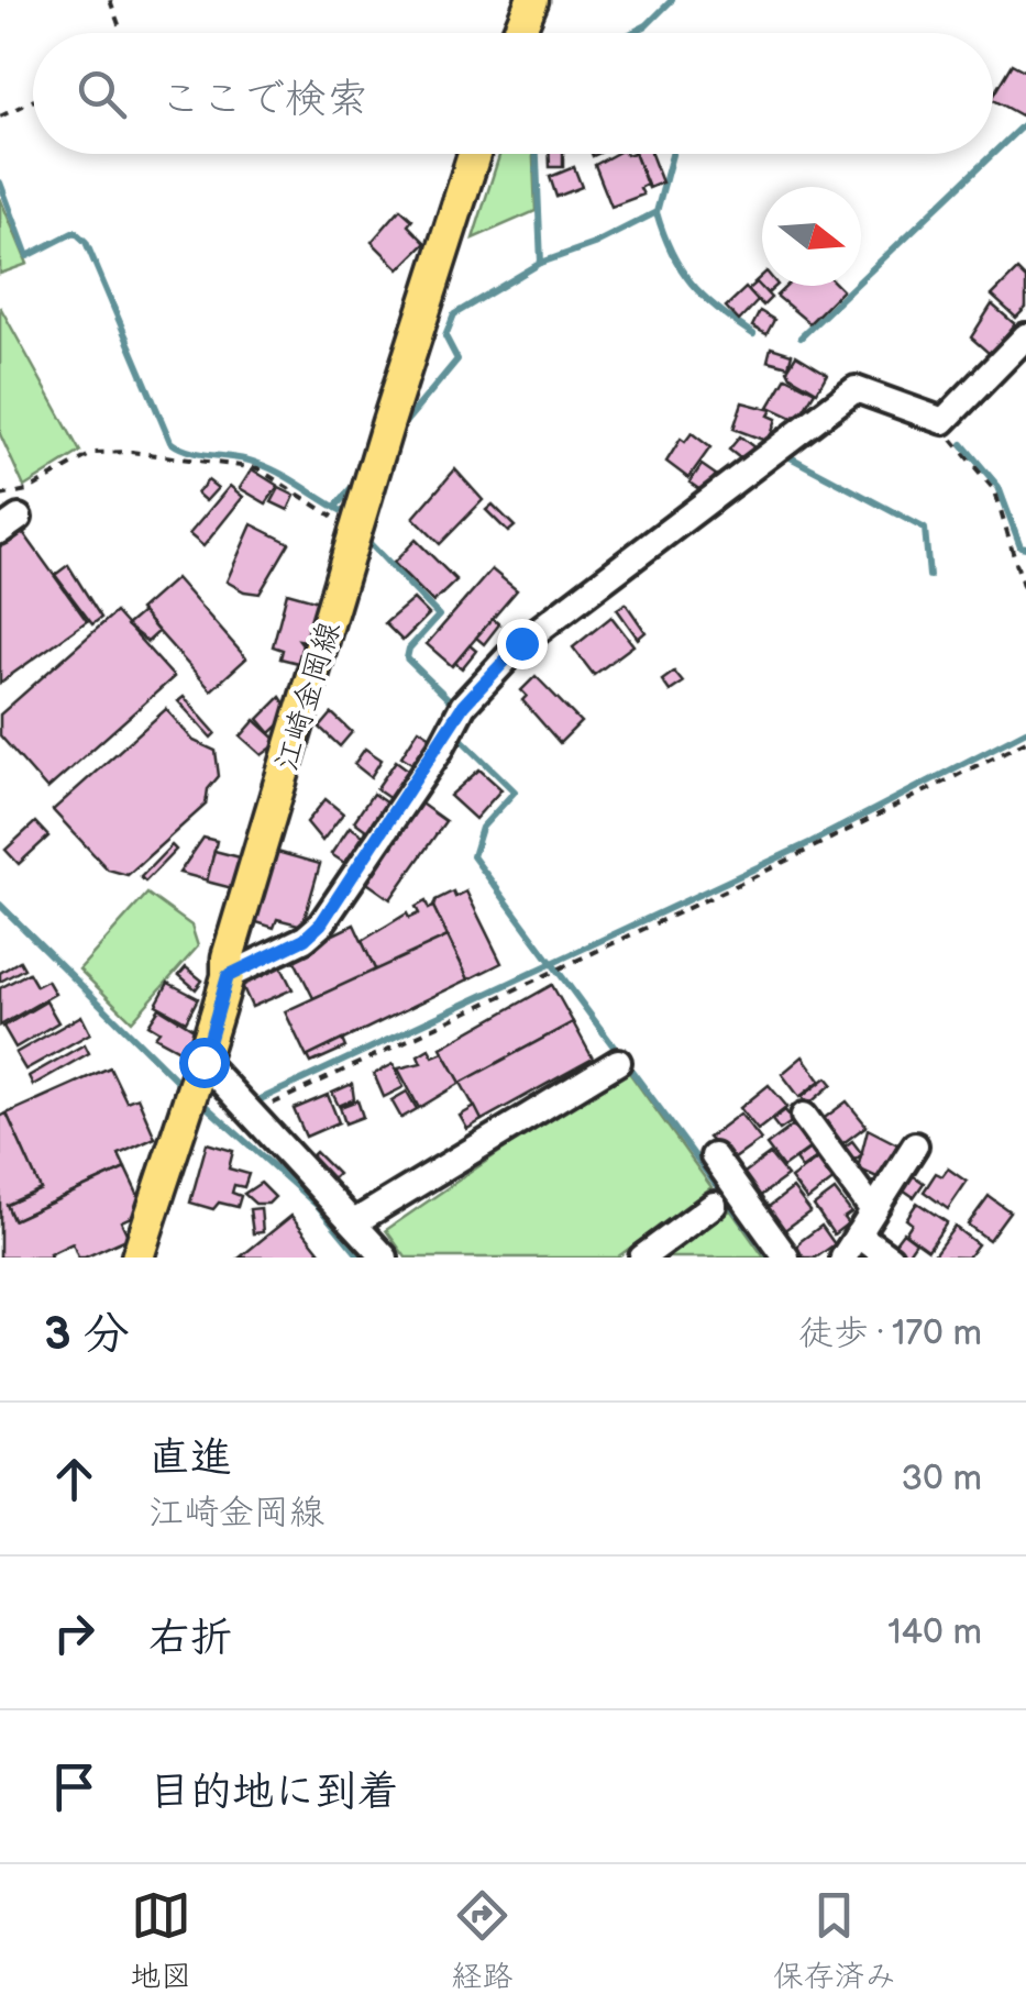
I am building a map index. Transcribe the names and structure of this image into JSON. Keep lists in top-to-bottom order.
{
  "streets": {
    "main road": ["江崎金岡線"]
  },
  "north": "right",
  "page": {
    "search": "ここで検索",
    "heading": ["3 分", "徒歩 · 170 m"],
    "list": [
      ["直進", "江崎金岡線", "30 m"],
      ["右折", "140 m"],
      "目的地に到着"
    ],
    "nav": ["地図", "経路", "保存済み"]
  }
}
